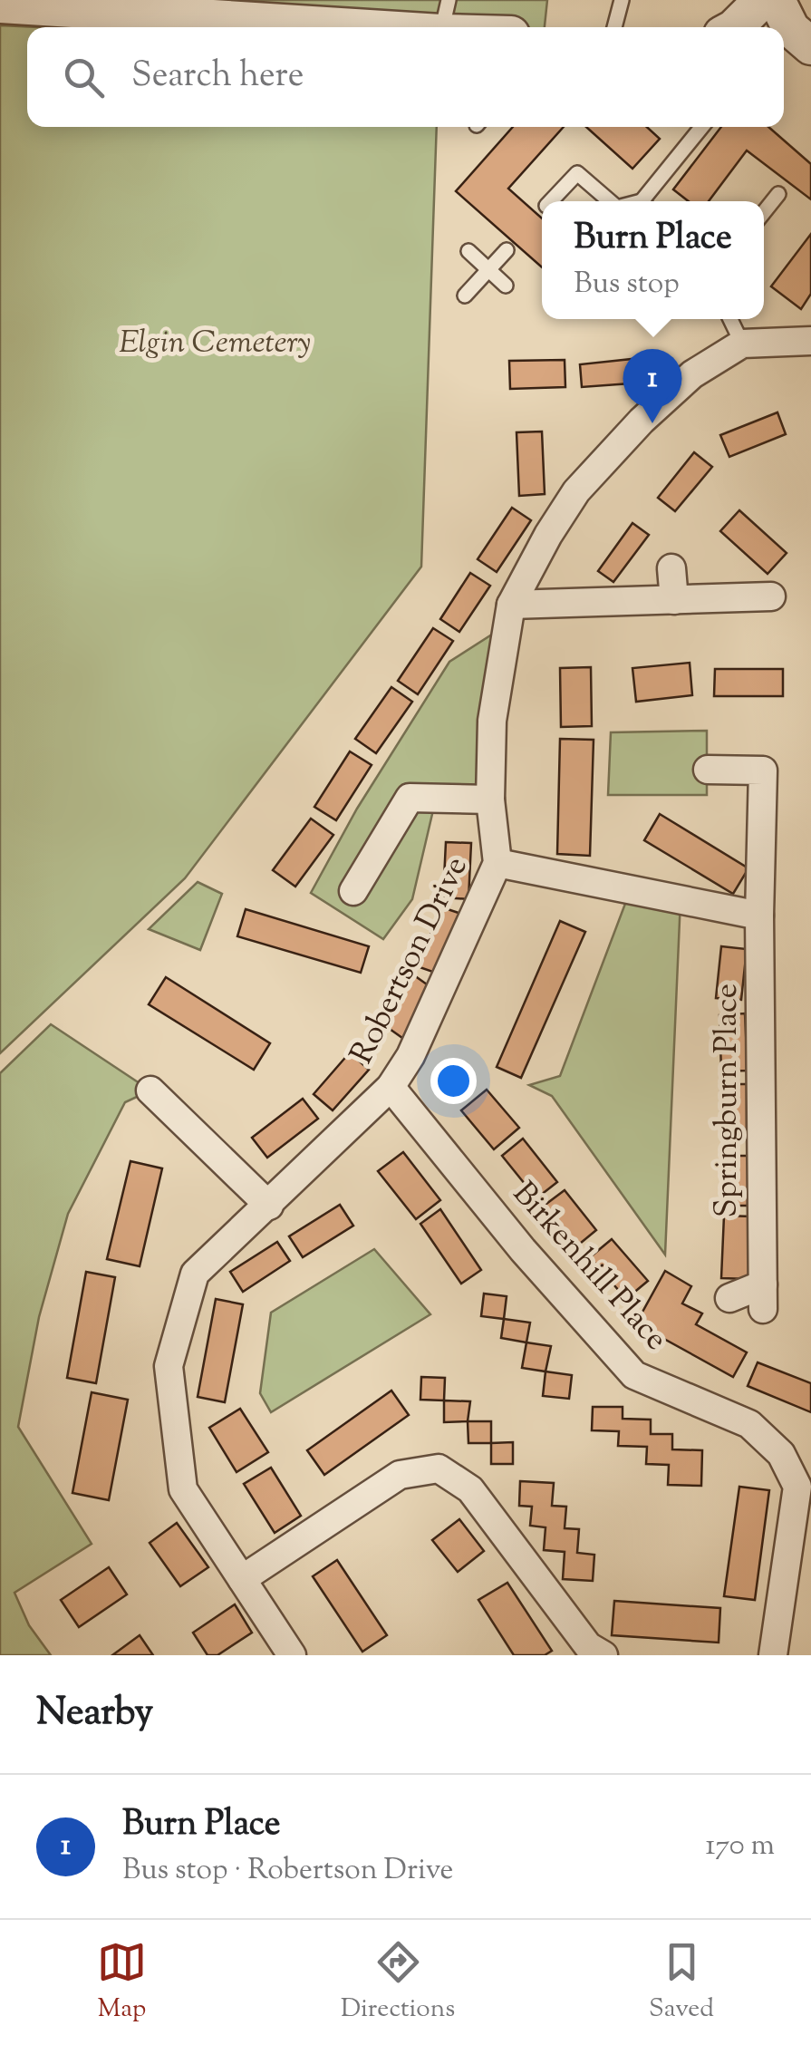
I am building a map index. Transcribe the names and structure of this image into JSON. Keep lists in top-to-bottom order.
{
  "streets": {
    "street": ["Robertson Drive", "Springburn Place", "Birkenhill Place"]
  },
  "crossings": [
    ["Robertson Drive", "Birkenhill Place"]
  ],
  "parks": ["Elgin Cemetery"],
  "page": {
    "search": "Search here",
    "popup": ["Burn Place", "Bus stop"],
    "pins": "1",
    "heading": "Nearby",
    "list": [
      {
        "mark": "1",
        "name": "Burn Place",
        "note": "Bus stop · Robertson Drive",
        "value": "170 m"
      }
    ],
    "nav": ["Map", "Directions", "Saved"]
  }
}
